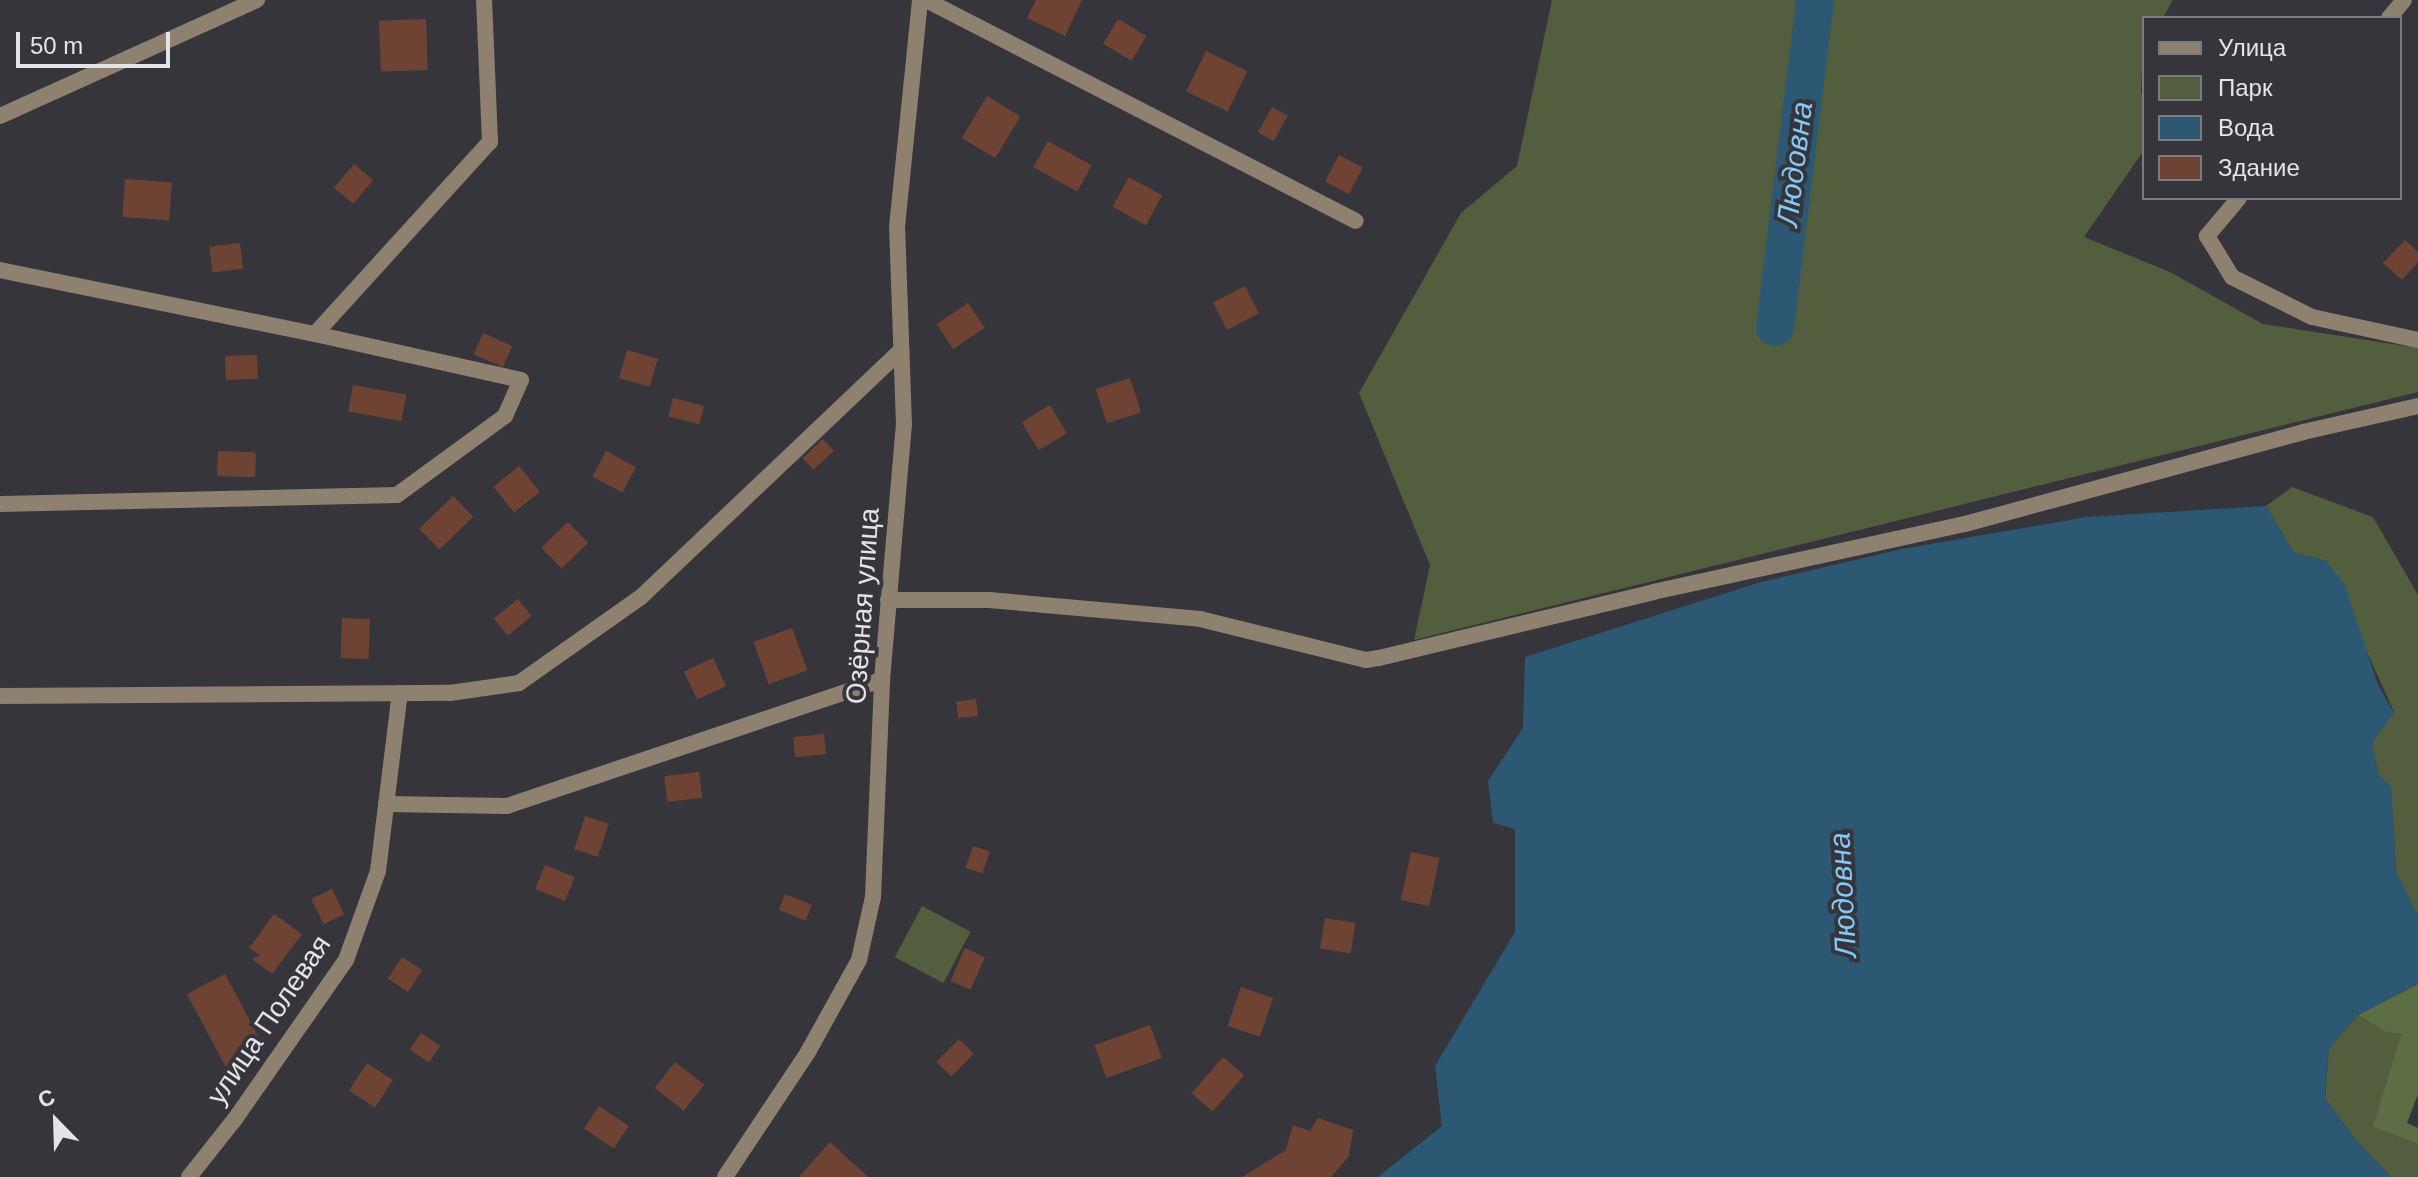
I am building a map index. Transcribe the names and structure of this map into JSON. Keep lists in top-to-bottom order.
{
  "streets": {
    "street": ["Озёрная улица", "улица Полевая"]
  },
  "water": ["Людовна"],
  "legend": [
    "Улица",
    "Парк",
    "Вода",
    "Здание"
  ],
  "scale_bar": "50 m",
  "north": "top left"
}
